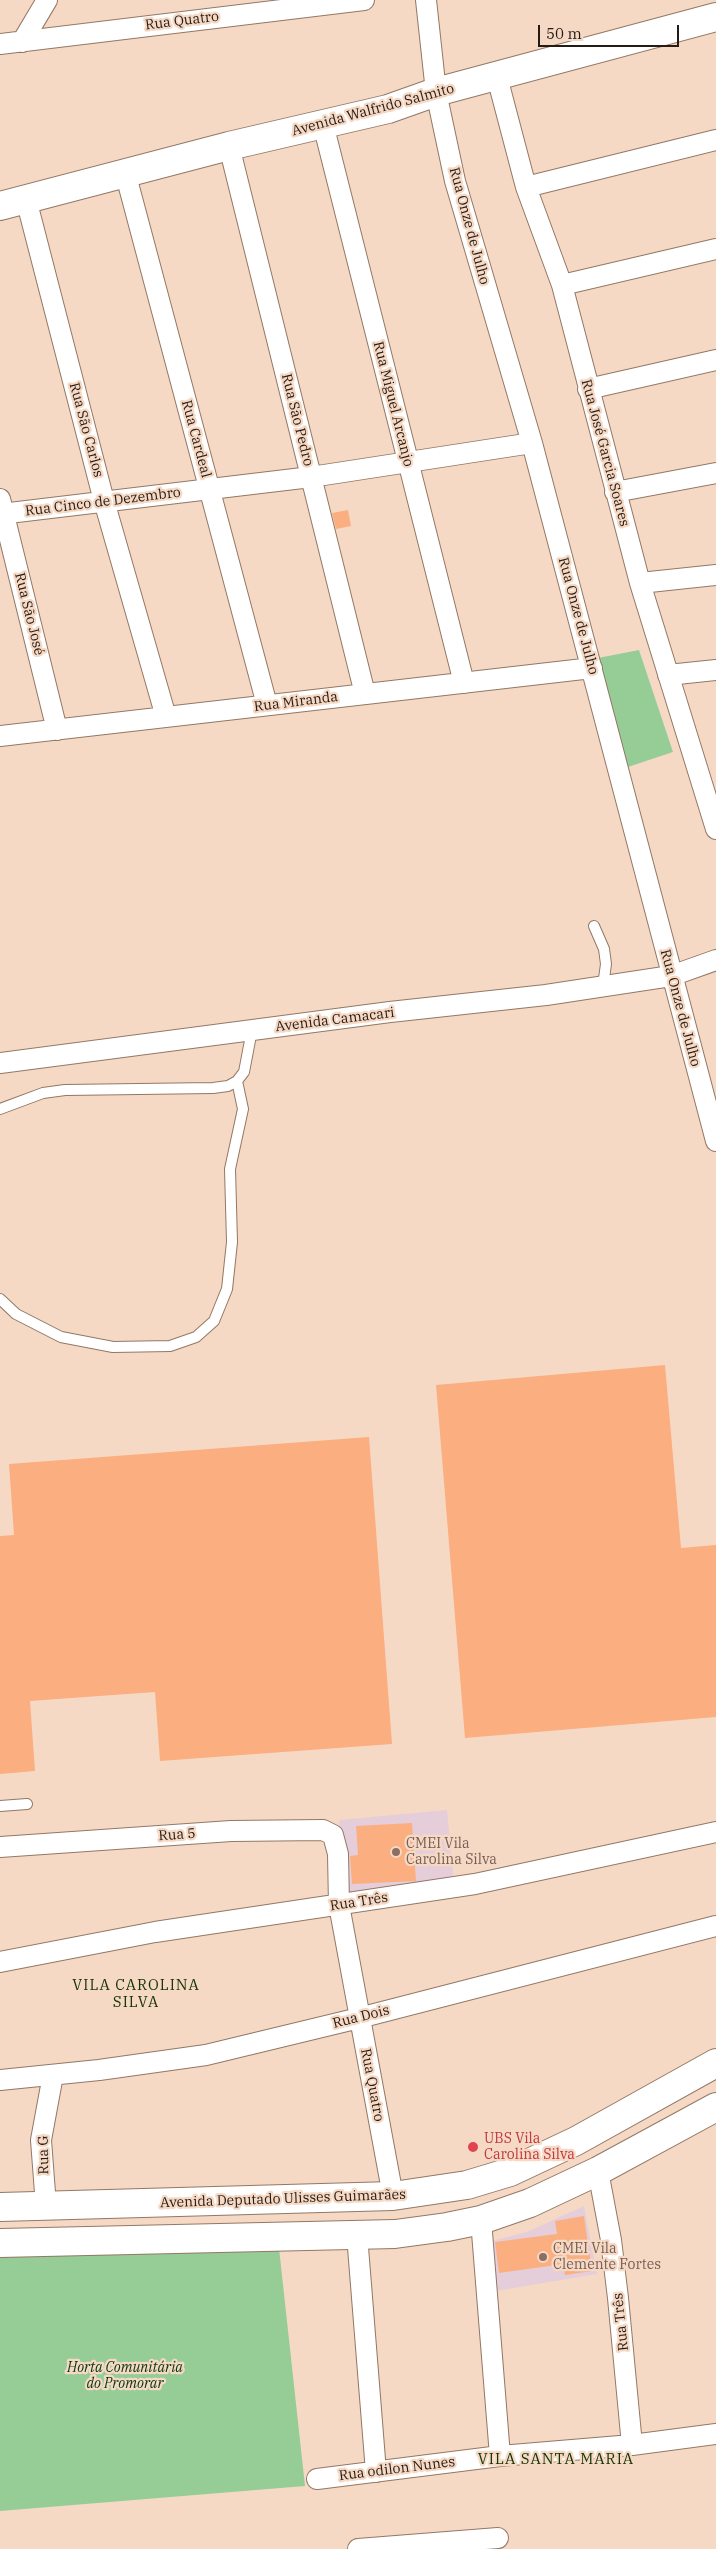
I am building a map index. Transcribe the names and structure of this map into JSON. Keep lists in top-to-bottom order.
{
  "streets": {
    "street": [
      "Rua Quatro",
      "Avenida Walfrido Salmito",
      "Rua Onze de Julho",
      "Rua Miguel Arcanjo",
      "Rua São Pedro",
      "Rua São Carlos",
      "Rua Cardeal",
      "Rua José Garcia Soares",
      "Rua Cinco de Dezembro",
      "Rua São José",
      "Rua Miranda",
      "Avenida Camacari",
      "Rua 5",
      "Rua Três",
      "Rua Dois",
      "Rua G",
      "Avenida Deputado Ulisses Guimarães",
      "Rua odilon Nunes"
    ]
  },
  "crossings": [
    ["Rua Quatro", "Rua 5"],
    ["Rua Quatro", "Rua Três"],
    ["Rua Quatro", "Rua Dois"],
    ["Rua Quatro", "Avenida Deputado Ulisses Guimarães"],
    ["Avenida Walfrido Salmito", "Rua Onze de Julho"],
    ["Avenida Walfrido Salmito", "Rua Miguel Arcanjo"],
    ["Avenida Walfrido Salmito", "Rua São Pedro"],
    ["Avenida Walfrido Salmito", "Rua São Carlos"],
    ["Avenida Walfrido Salmito", "Rua Cardeal"],
    ["Avenida Walfrido Salmito", "Rua José Garcia Soares"],
    ["Rua Onze de Julho", "Rua Cinco de Dezembro"],
    ["Rua Onze de Julho", "Rua Miranda"],
    ["Rua Onze de Julho", "Avenida Camacari"],
    ["Rua Miguel Arcanjo", "Rua Cinco de Dezembro"],
    ["Rua Miguel Arcanjo", "Rua Miranda"],
    ["Rua São Pedro", "Rua Cinco de Dezembro"],
    ["Rua São Pedro", "Rua Miranda"],
    ["Rua São Carlos", "Rua Cinco de Dezembro"],
    ["Rua São Carlos", "Rua Miranda"],
    ["Rua Cardeal", "Rua Cinco de Dezembro"],
    ["Rua Cardeal", "Rua Miranda"],
    ["Rua Cinco de Dezembro", "Rua São José"],
    ["Rua São José", "Rua Miranda"],
    ["Rua Três", "Rua odilon Nunes"],
    ["Rua Dois", "Rua G"],
    ["Rua G", "Avenida Deputado Ulisses Guimarães"]
  ],
  "districts": ["VILA CAROLINA SILVA", "VILA SANTA MARIA"],
  "parks": ["Horta Comunitária do Promorar"],
  "places": ["CMEI Vila Carolina Silva", "UBS Vila Carolina Silva", "CMEI Vila Clemente Fortes"],
  "scale_bar": "50 m"
}
